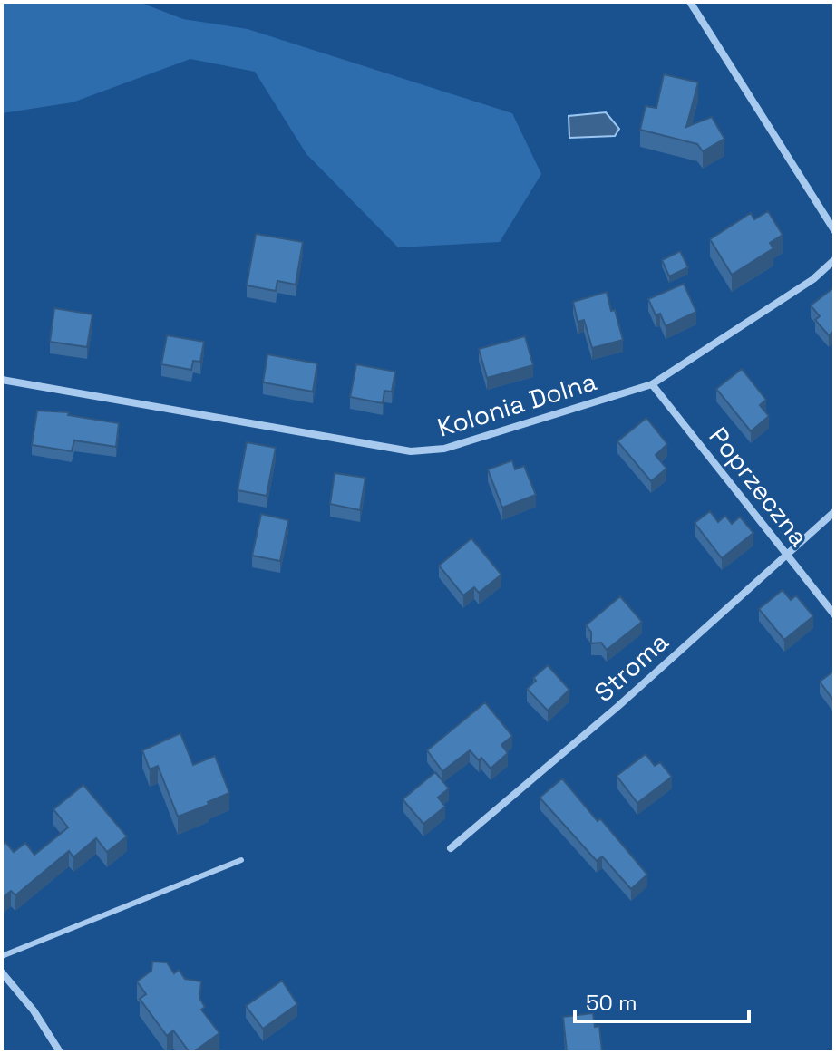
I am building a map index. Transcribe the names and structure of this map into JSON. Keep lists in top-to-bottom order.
{
  "streets": {
    "street": ["Kolonia Dolna", "Poprzeczna", "Stroma"]
  },
  "crossings": [
    ["Kolonia Dolna", "Poprzeczna"],
    ["Poprzeczna", "Stroma"]
  ],
  "scale_bar": "50 m"
}
